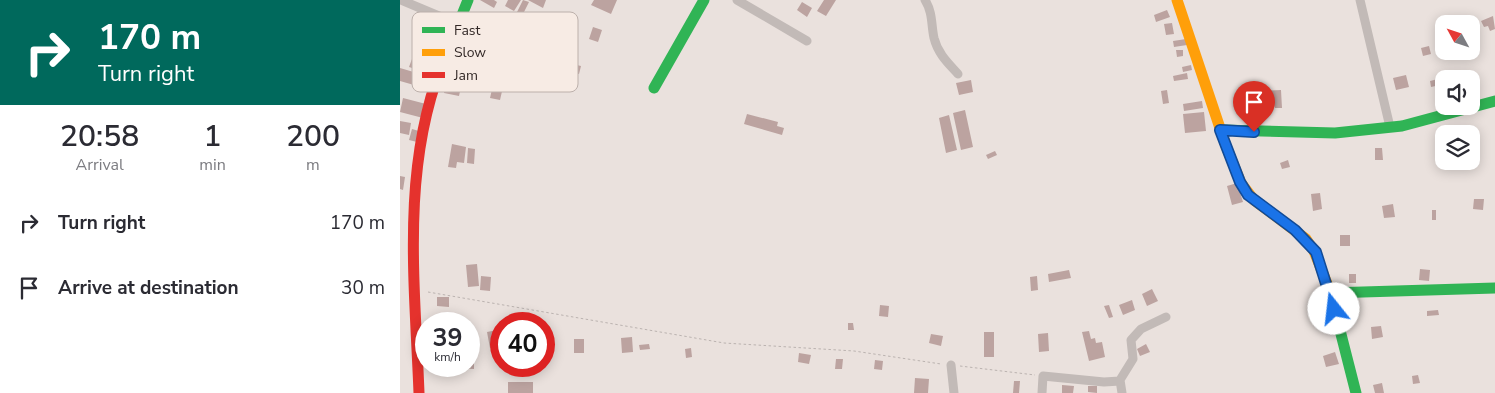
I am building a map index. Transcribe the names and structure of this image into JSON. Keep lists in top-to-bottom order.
{
  "legend": ["Fast", "Slow", "Jam"],
  "north": "top left",
  "page": {
    "turn": ["170 m", "Turn right"],
    "eta": [
      "20:58",
      "Arrival",
      "1",
      "min",
      "200",
      "m"
    ],
    "list": [
      {
        "name": "Turn right",
        "value": "170 m"
      },
      {
        "name": "Arrive at destination",
        "value": "30 m"
      }
    ],
    "speed": "39 km/h",
    "limit": "40"
  }
}
